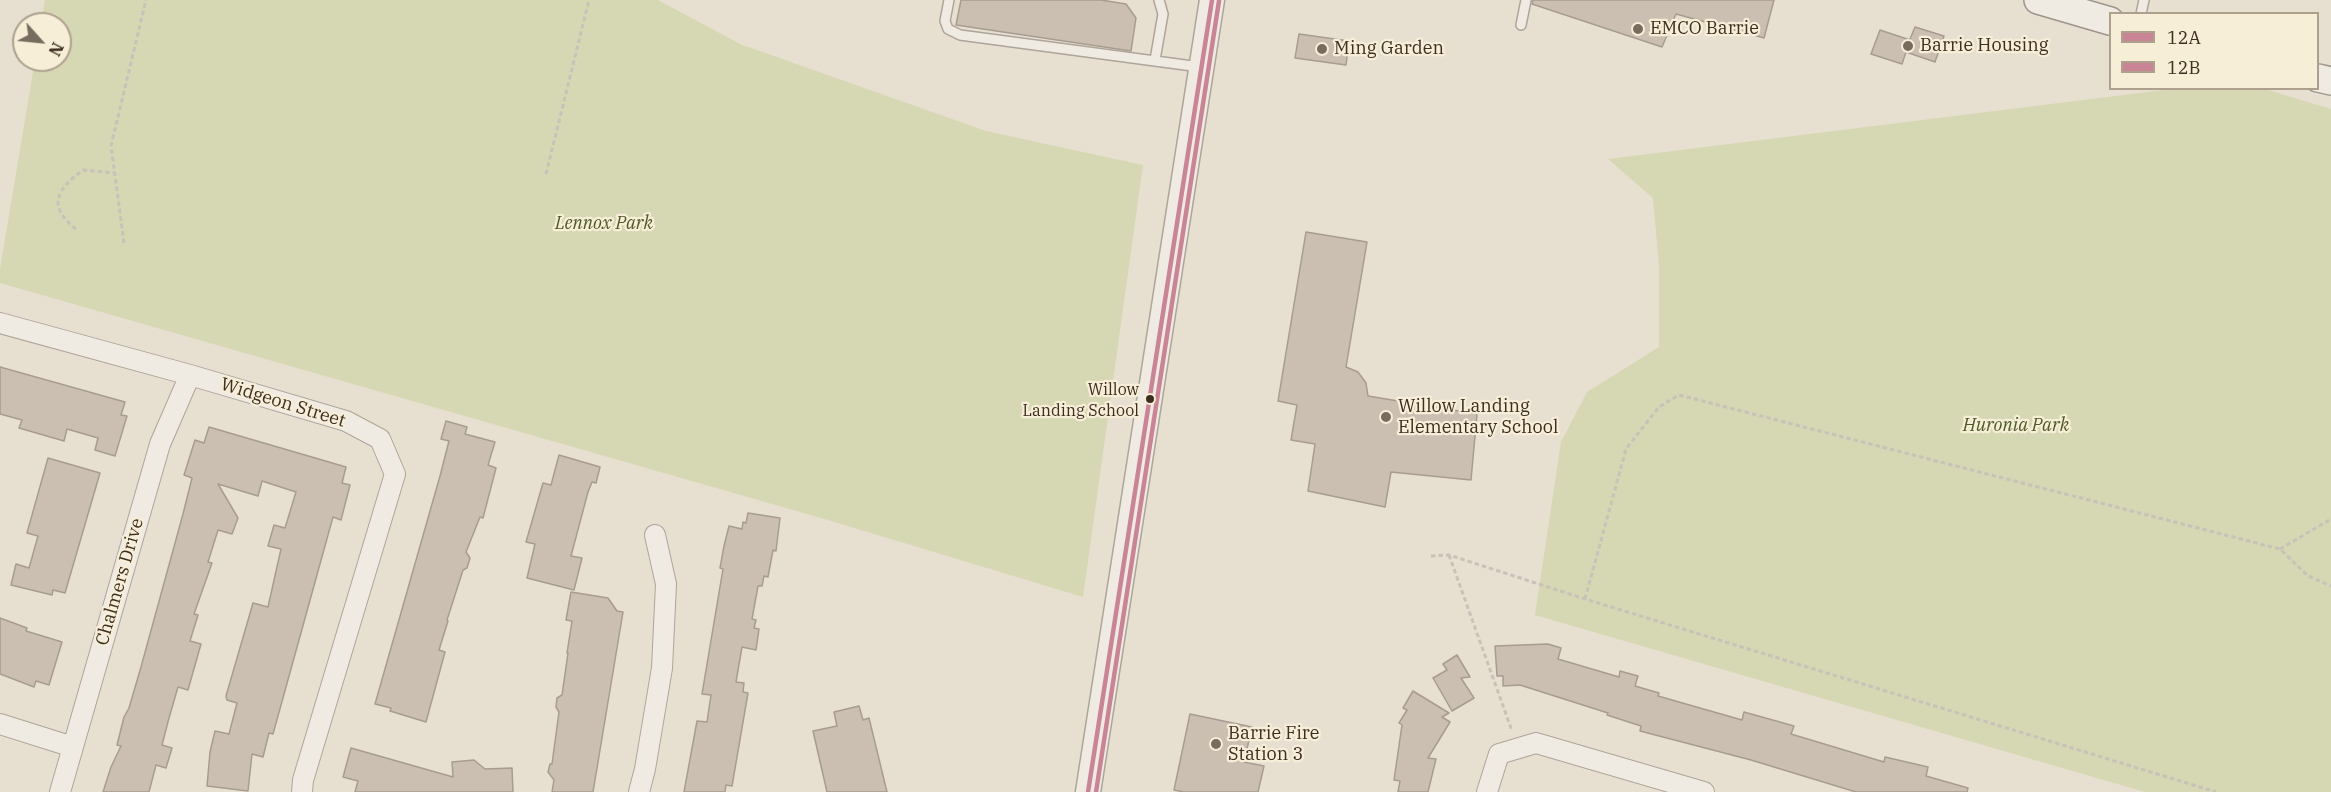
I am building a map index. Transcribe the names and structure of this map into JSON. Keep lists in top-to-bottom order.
{
  "streets": {
    "street": ["Widgeon Street", "Chalmers Drive"]
  },
  "crossings": [
    ["Widgeon Street", "Chalmers Drive"]
  ],
  "parks": ["Lennox Park", "Huronia Park"],
  "places": [
    "EMCO Barrie",
    "Barrie Housing",
    "Ming Garden",
    "Willow Landing School",
    "Willow Landing Elementary School",
    "Barrie Fire Station 3"
  ],
  "lines": ["transit line 12A", "transit line 12B"],
  "legend": ["12A", "12B"],
  "north": "bottom right"
}
